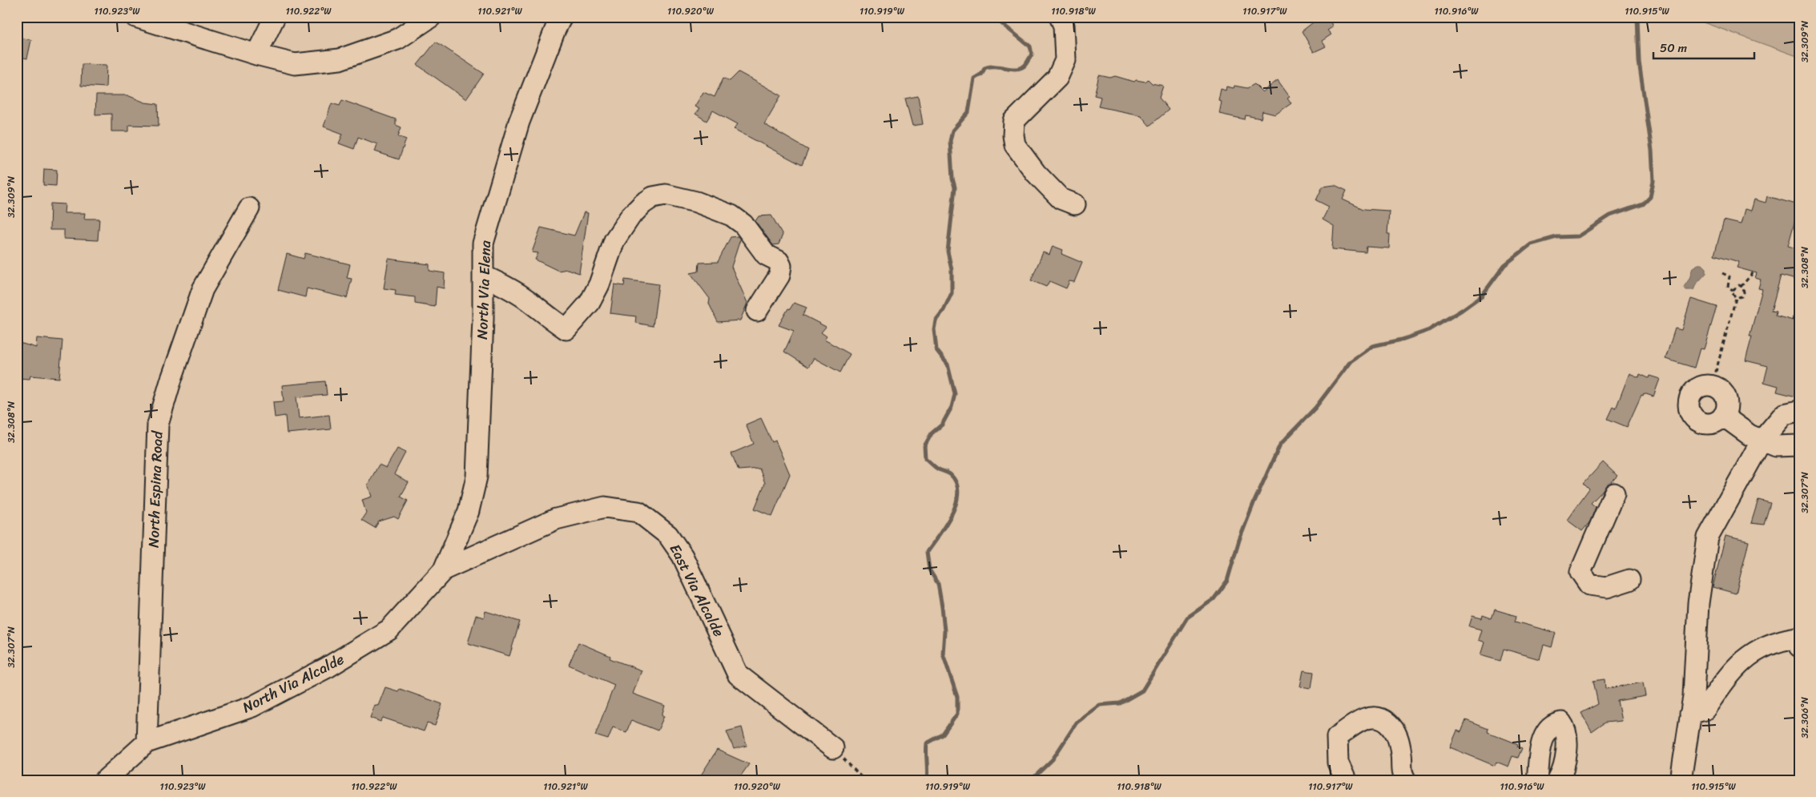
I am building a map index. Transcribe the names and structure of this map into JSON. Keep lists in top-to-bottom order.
{
  "streets": {
    "street": [
      "North Via Elena",
      "North Espina Road",
      "East Via Alcalde",
      "North Via Alcalde"
    ]
  },
  "crossings": [
    ["North Via Elena", "East Via Alcalde"],
    ["North Via Elena", "North Via Alcalde"],
    ["North Espina Road", "North Via Alcalde"],
    ["East Via Alcalde", "North Via Alcalde"]
  ],
  "scale_bar": "50 m",
  "coordinates": [
    "110.923°W",
    "110.922°W",
    "110.921°W",
    "110.920°W",
    "110.919°W",
    "110.918°W",
    "110.917°W",
    "110.916°W",
    "110.915°W",
    "32.309°N",
    "32.308°N",
    "32.307°N",
    "32.306°N"
  ]
}
